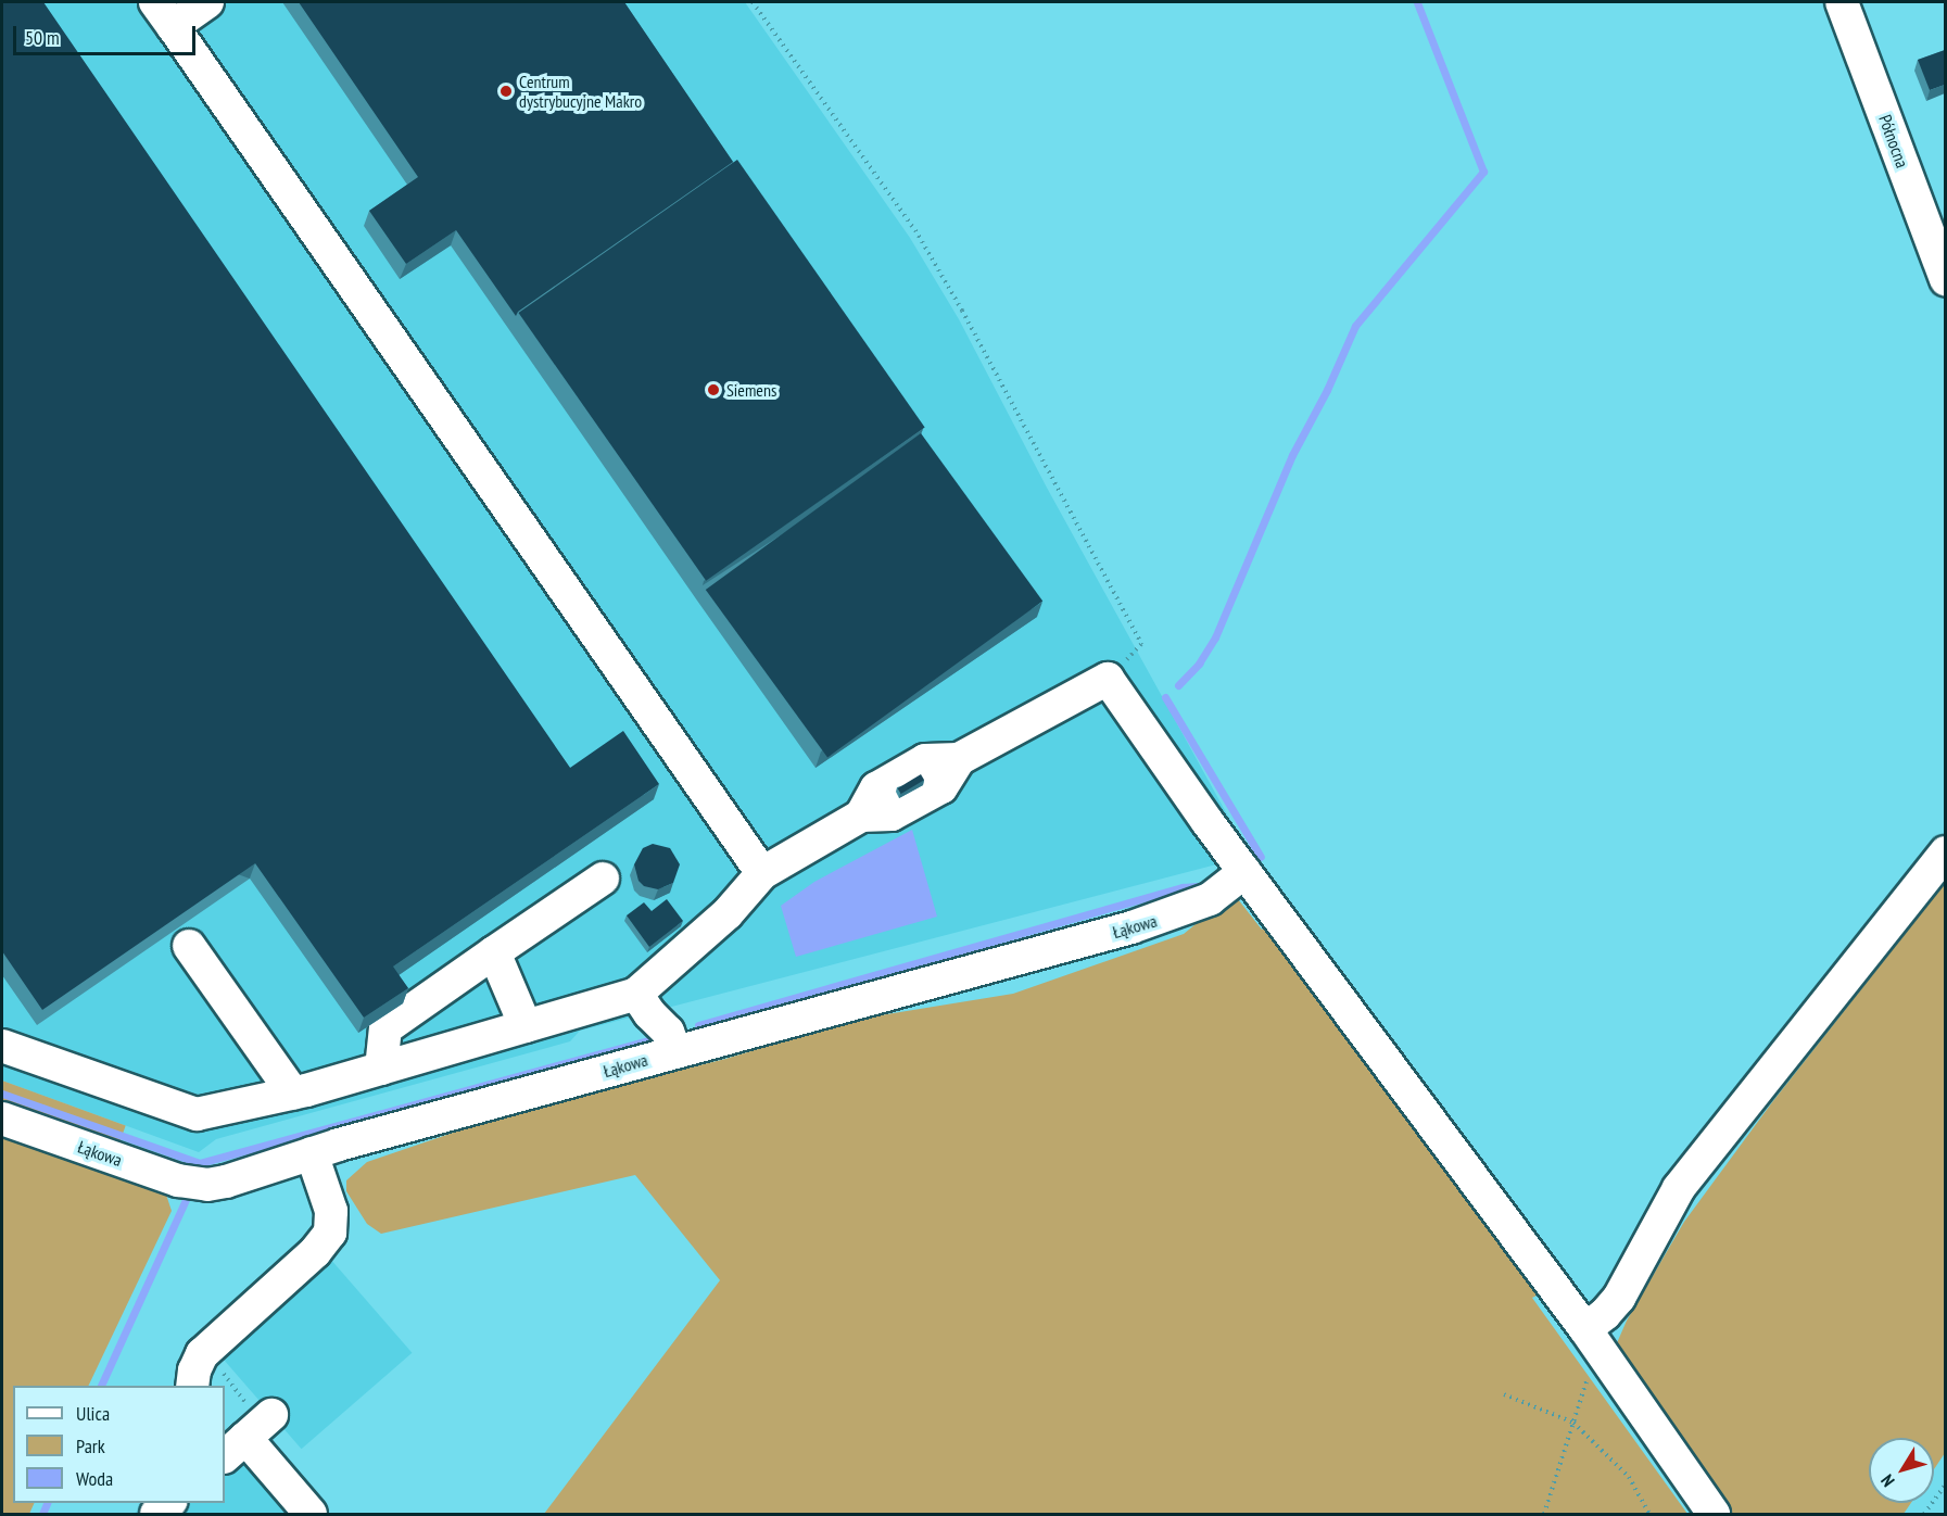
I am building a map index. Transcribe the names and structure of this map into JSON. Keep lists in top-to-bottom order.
{
  "streets": {
    "street": ["Północna", "Łąkowa"]
  },
  "places": ["Centrum dystrybucyjne Makro", "Siemens"],
  "legend": ["Ulica", "Park", "Woda"],
  "scale_bar": "50 m",
  "north": "bottom left"
}
